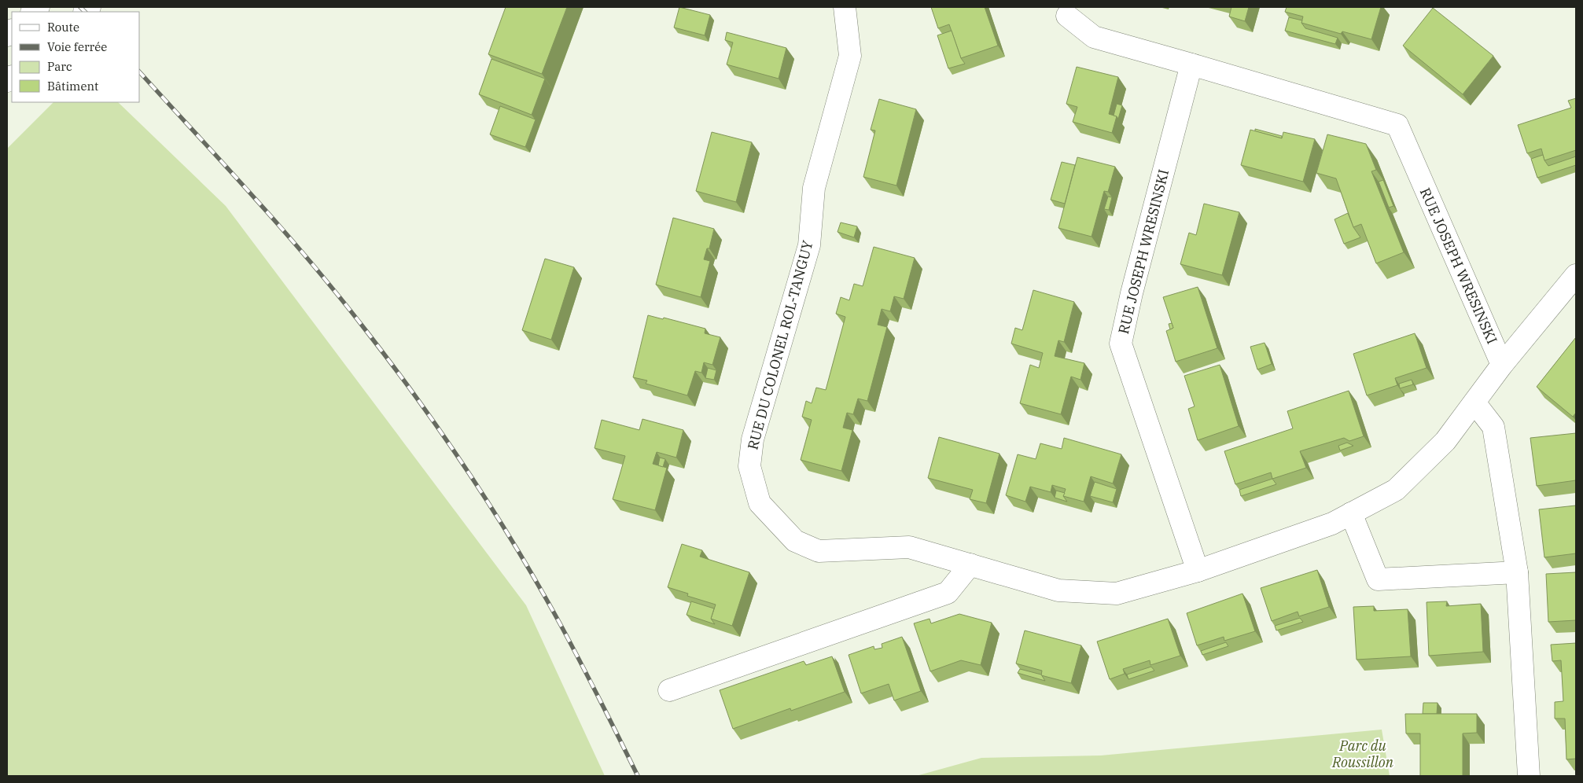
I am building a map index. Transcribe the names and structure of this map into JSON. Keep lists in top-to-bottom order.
{
  "streets": {
    "street": ["RUE JOSEPH WRESINSKI", "RUE DU COLONEL ROL-TANGUY"]
  },
  "crossings": [
    ["RUE JOSEPH WRESINSKI", "RUE DU COLONEL ROL-TANGUY"]
  ],
  "parks": ["Parc du Roussillon"],
  "legend": [
    "Route",
    "Voie ferrée",
    "Parc",
    "Bâtiment"
  ]
}
